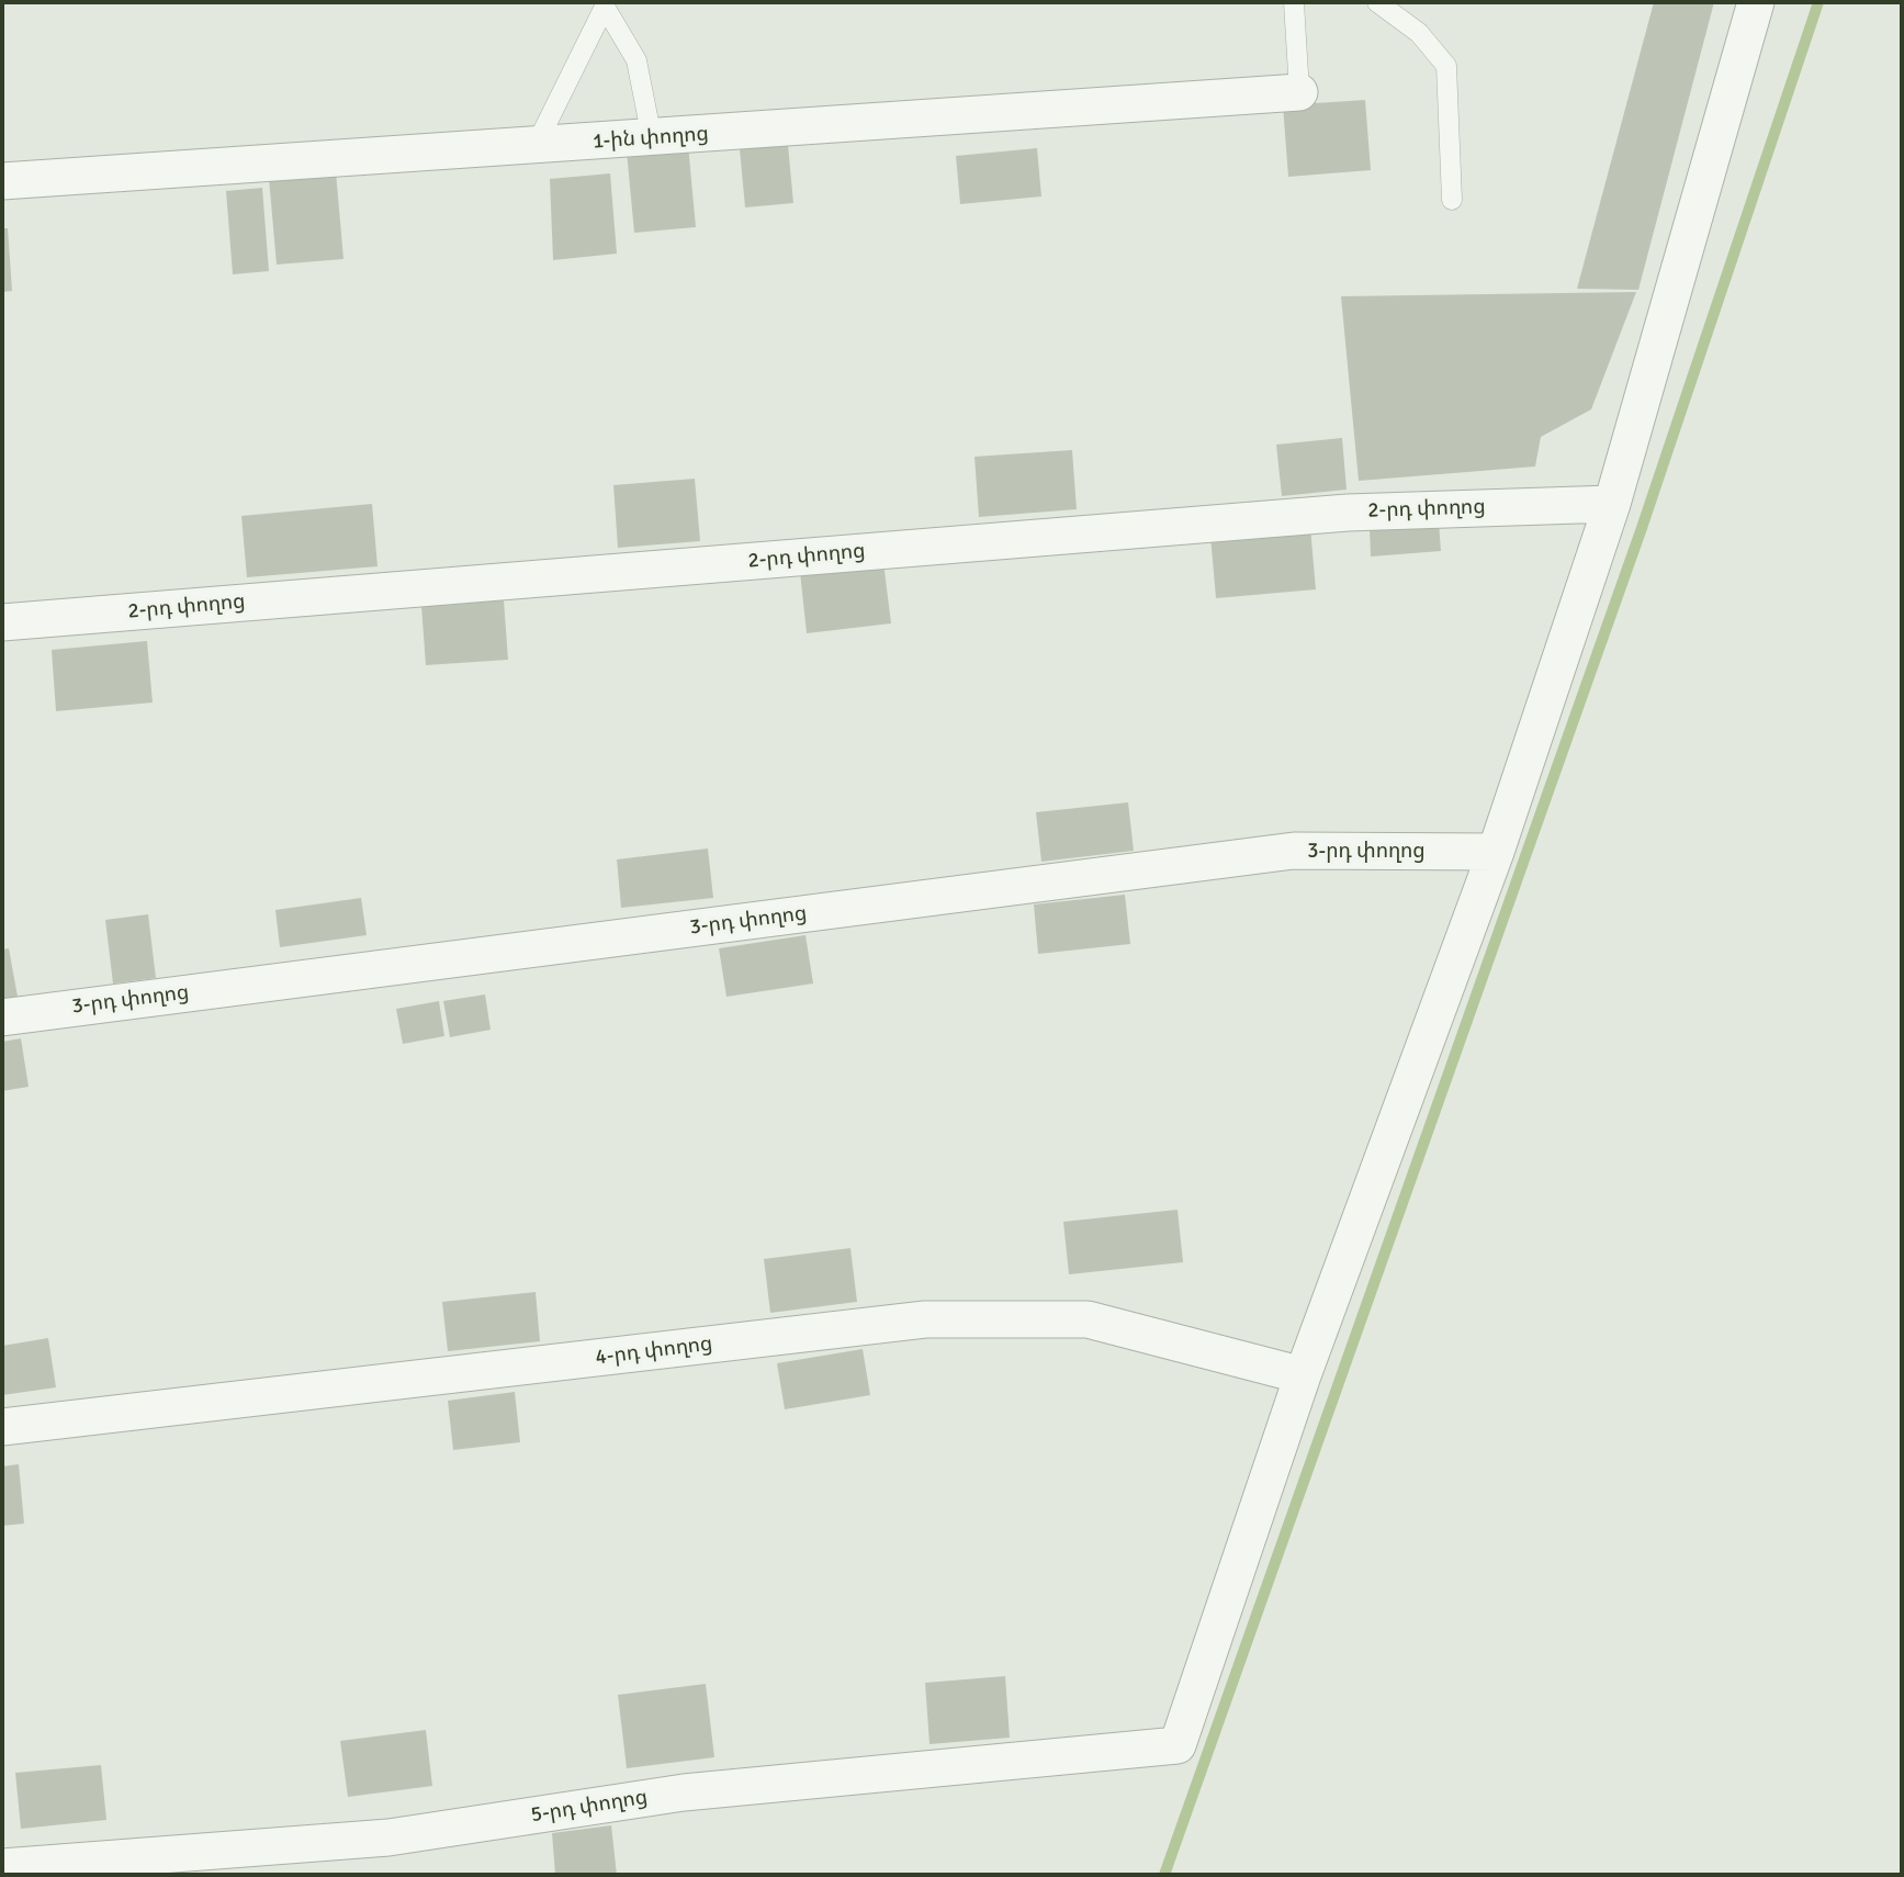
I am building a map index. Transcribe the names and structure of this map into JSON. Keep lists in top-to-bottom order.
{
  "streets": {
    "street": [
      "1-ին փողոց",
      "2-րդ փողոց",
      "3-րդ փողոց",
      "4-րդ փողոց",
      "5-րդ փողոց"
    ]
  },
  "crossings": [
    ["4-րդ փողոց", "5-րդ փողոց"]
  ]
}
